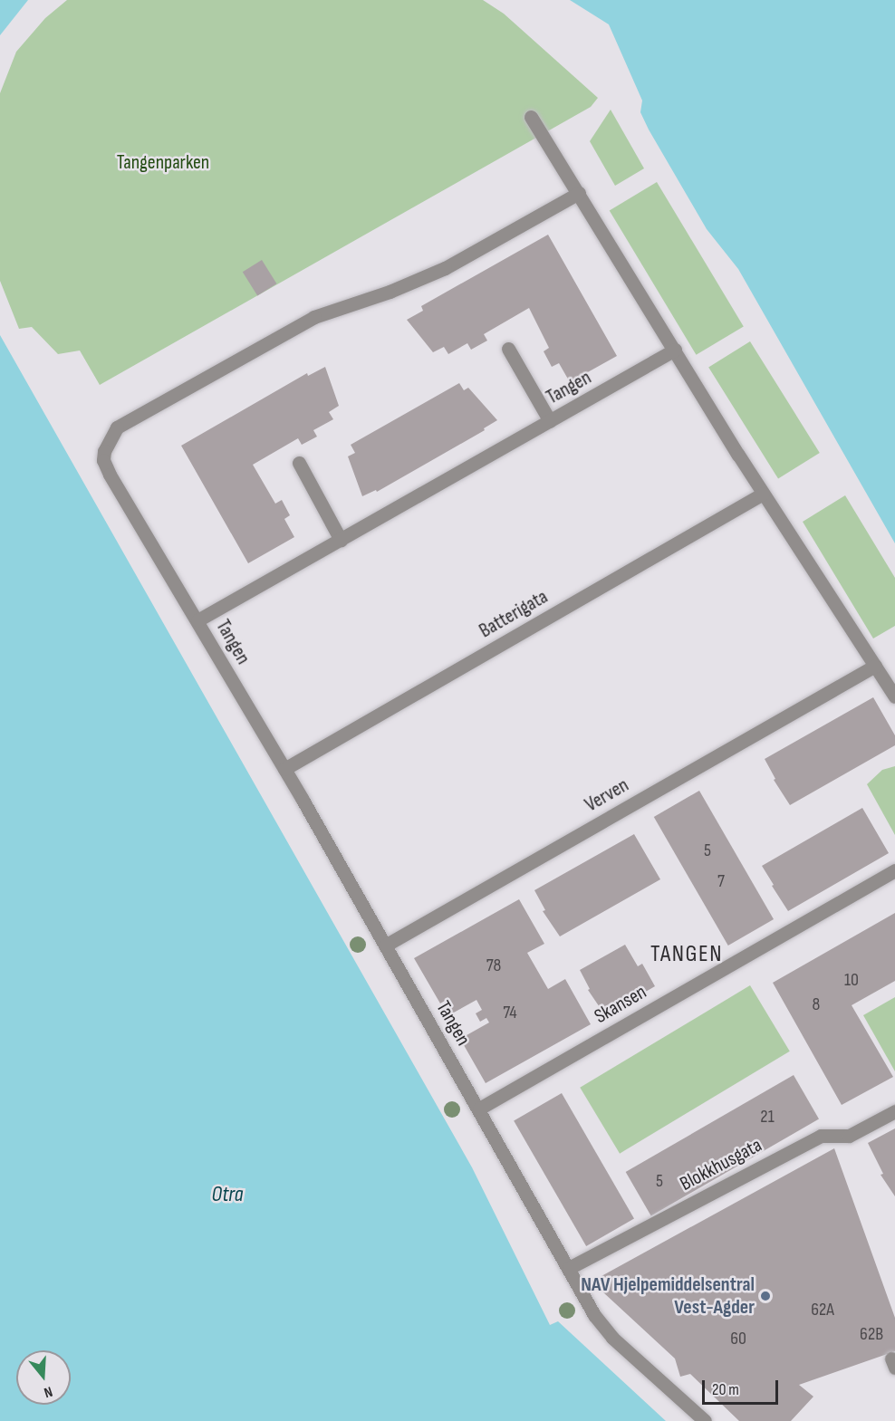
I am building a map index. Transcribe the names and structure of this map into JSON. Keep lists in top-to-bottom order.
{
  "streets": {
    "street": [
      "Tangen",
      "Batterigata",
      "Verven",
      "Skansen",
      "Blokkhusgata"
    ]
  },
  "crossings": [
    ["Tangen", "Batterigata"],
    ["Tangen", "Verven"],
    ["Tangen", "Skansen"],
    ["Tangen", "Blokkhusgata"]
  ],
  "districts": ["TANGEN"],
  "water": ["Otra"],
  "parks": ["Tangenparken"],
  "places": ["NAV Hjelpemiddelsentral Vest-Agder"],
  "house_numbers": [
    "5",
    "7",
    "78",
    "10",
    "8",
    "74",
    "21",
    "5",
    "62A",
    "62B",
    "60"
  ],
  "scale_bar": "20 m",
  "north": "bottom"
}
